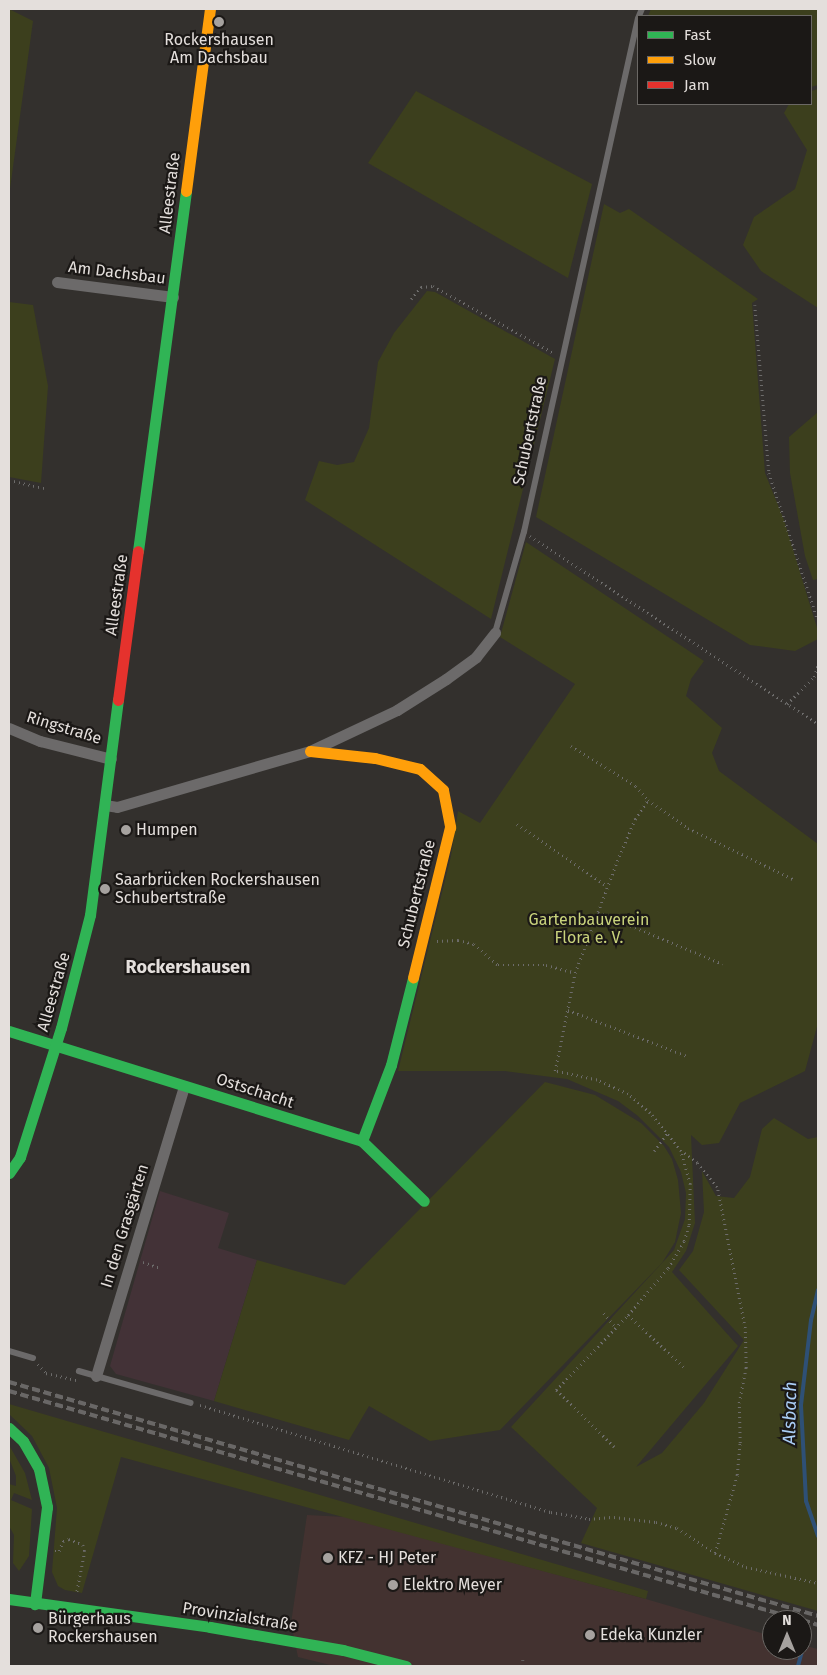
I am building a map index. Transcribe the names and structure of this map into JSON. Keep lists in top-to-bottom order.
{
  "streets": {
    "street": [
      "Alleestraße",
      "Am Dachsbau",
      "Schubertstraße",
      "Ringstraße",
      "Ostschacht",
      "In den Grasgärten",
      "Provinzialstraße"
    ]
  },
  "crossings": [
    ["Alleestraße", "Am Dachsbau"],
    ["Alleestraße", "Schubertstraße"],
    ["Alleestraße", "Ringstraße"],
    ["Alleestraße", "Ostschacht"],
    ["Schubertstraße", "Ostschacht"],
    ["Ostschacht", "In den Grasgärten"]
  ],
  "districts": ["Rockershausen"],
  "water": ["Alsbach"],
  "parks": ["Gartenbauverein Flora e. V."],
  "places": [
    "Rockershausen Am Dachsbau",
    "Humpen",
    "Saarbrücken Rockershausen Schubertstraße",
    "KFZ - HJ Peter",
    "Elektro Meyer",
    "Bürgerhaus Rockershausen",
    "Edeka Kunzler"
  ],
  "legend": ["Fast", "Slow", "Jam"],
  "north": "top"
}
